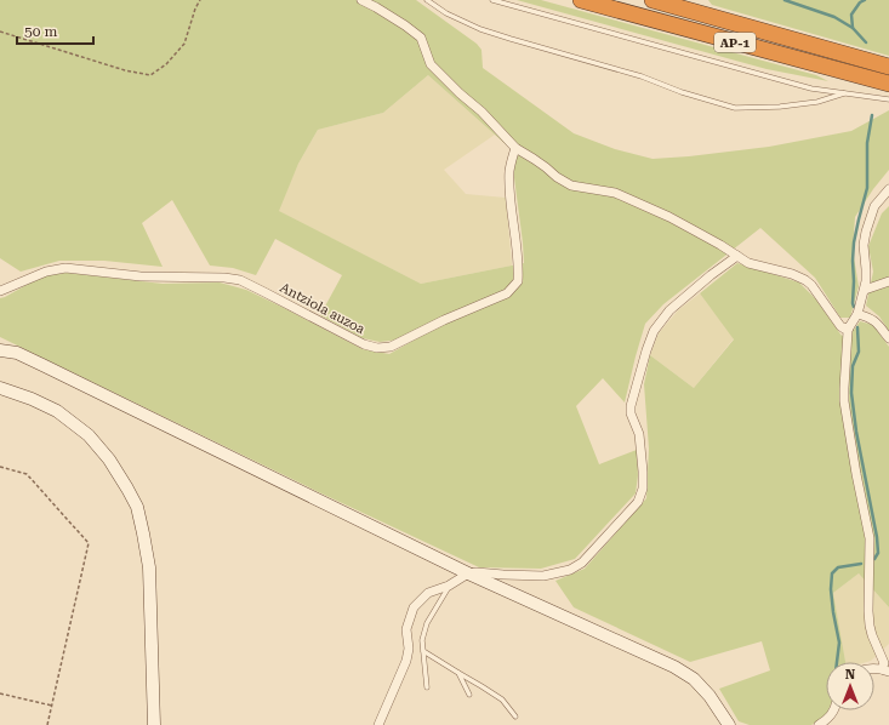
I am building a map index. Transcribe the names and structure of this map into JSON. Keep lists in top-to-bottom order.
{
  "streets": {
    "highway": ["AP-1"],
    "street": ["Antziola auzoa"]
  },
  "scale_bar": "50 m",
  "north": "top"
}
